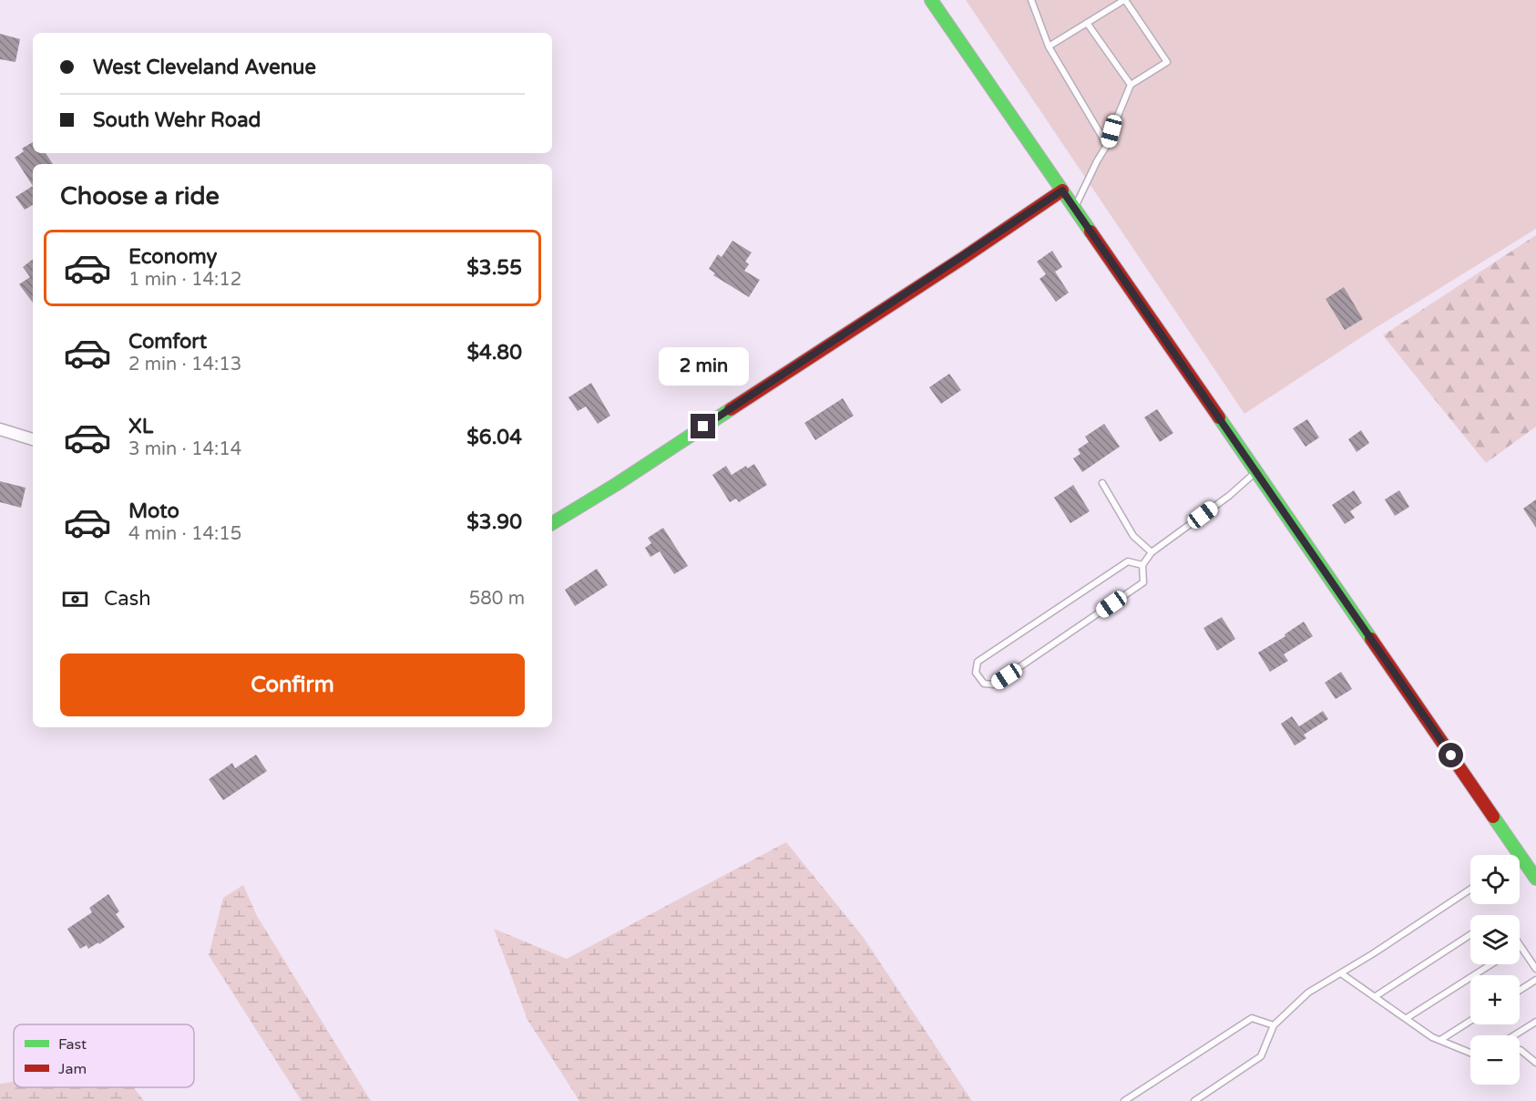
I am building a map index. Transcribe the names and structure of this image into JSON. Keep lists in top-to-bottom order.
{
  "legend": ["Fast", "Jam"],
  "page": {
    "banner": ["West Cleveland Avenue", "South Wehr Road"],
    "heading": "Choose a ride",
    "list": [
      {
        "name": "Economy",
        "note": "1 min · 14:12",
        "value": "$3.55"
      },
      {
        "name": "Comfort",
        "note": "2 min · 14:13",
        "value": "$4.80"
      },
      {
        "name": "XL",
        "note": "3 min · 14:14",
        "value": "$6.04"
      },
      {
        "name": "Moto",
        "note": "4 min · 14:15",
        "value": "$3.90"
      }
    ],
    "bubble": "2 min",
    "pay": ["Cash", "580 m"],
    "buttons": "Confirm",
    "map_buttons": ["+", "−"]
  }
}
